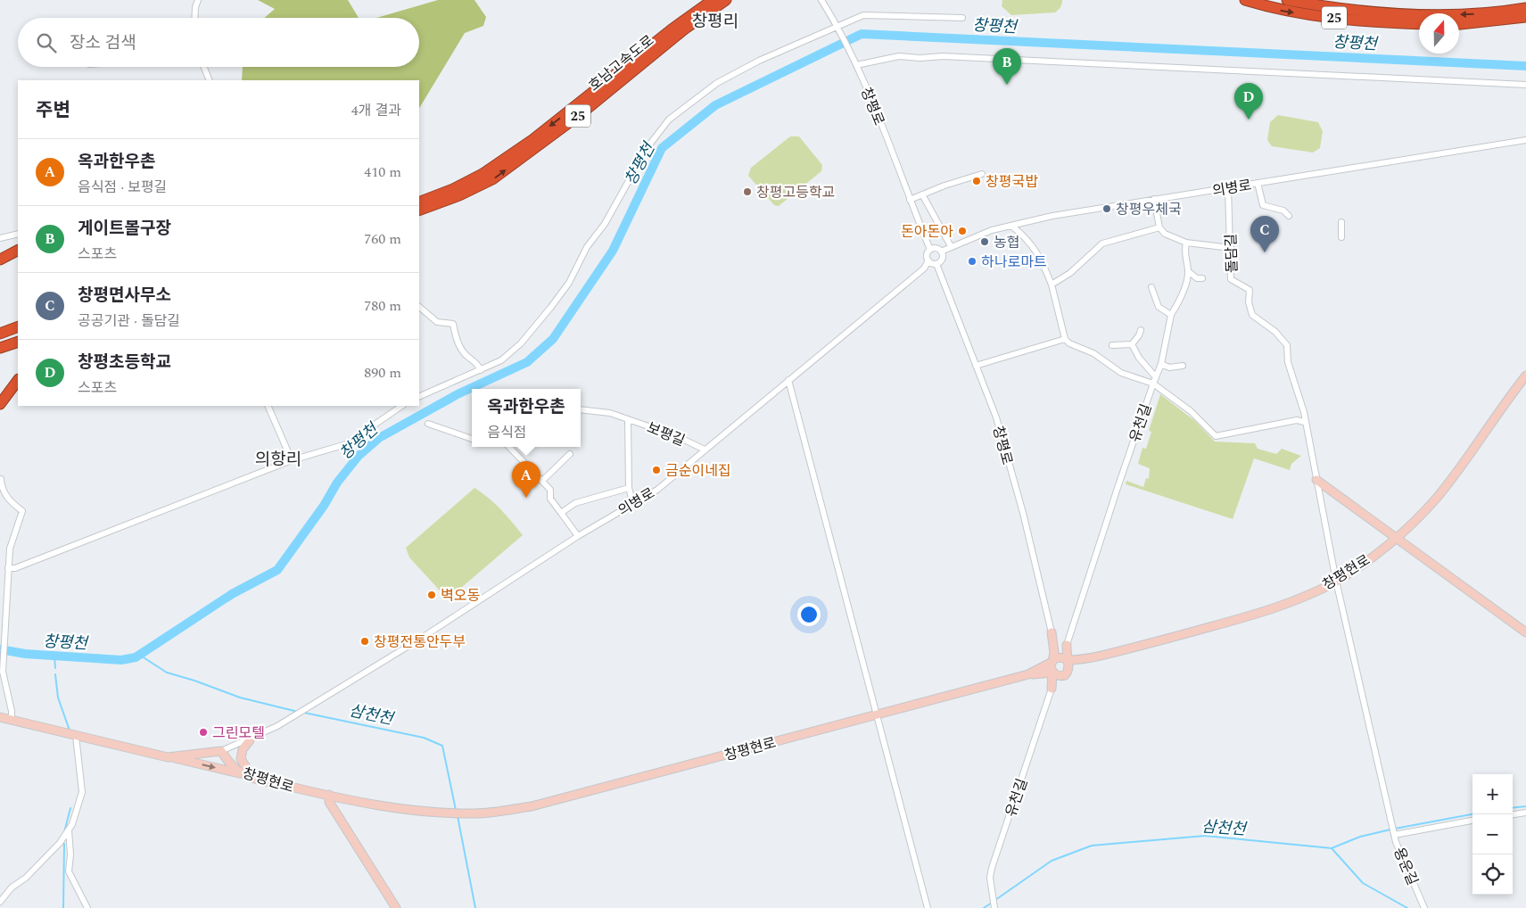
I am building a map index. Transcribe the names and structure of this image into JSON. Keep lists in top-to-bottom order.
{
  "streets": {
    "highway": ["25", "호남고속도로"],
    "main road": ["창평현로"],
    "street": [
      "창평로",
      "의병로",
      "돌담길",
      "유천길",
      "보평길",
      "용운길"
    ]
  },
  "crossings": [
    ["창평로", "의병로"],
    ["의병로", "돌담길"],
    ["의병로", "보평길"],
    ["돌담길", "용운길"],
    ["창평현로", "용운길"]
  ],
  "districts": ["창평리", "의항리"],
  "water": ["창평천", "삼천천"],
  "places": [
    "창평국밥",
    "창평고등학교",
    "창평우체국",
    "돈아돈아",
    "농협",
    "하나로마트",
    "금순이네집",
    "벽오동",
    "창평전통안두부",
    "그린모텔"
  ],
  "north": "top",
  "page": {
    "search": "장소 검색",
    "pins": [
      "B",
      "D",
      "C",
      "A"
    ],
    "heading": ["주변", "4개 결과"],
    "list": [
      {
        "mark": "A",
        "name": "옥과한우촌",
        "note": "음식점 · 보평길",
        "value": "410 m"
      },
      {
        "mark": "B",
        "name": "게이트볼구장",
        "note": "스포츠",
        "value": "760 m"
      },
      {
        "mark": "C",
        "name": "창평면사무소",
        "note": "공공기관 · 돌담길",
        "value": "780 m"
      },
      {
        "mark": "D",
        "name": "창평초등학교",
        "note": "스포츠",
        "value": "890 m"
      }
    ],
    "popup": ["옥과한우촌", "음식점"],
    "map_buttons": ["+", "−"]
  }
}
